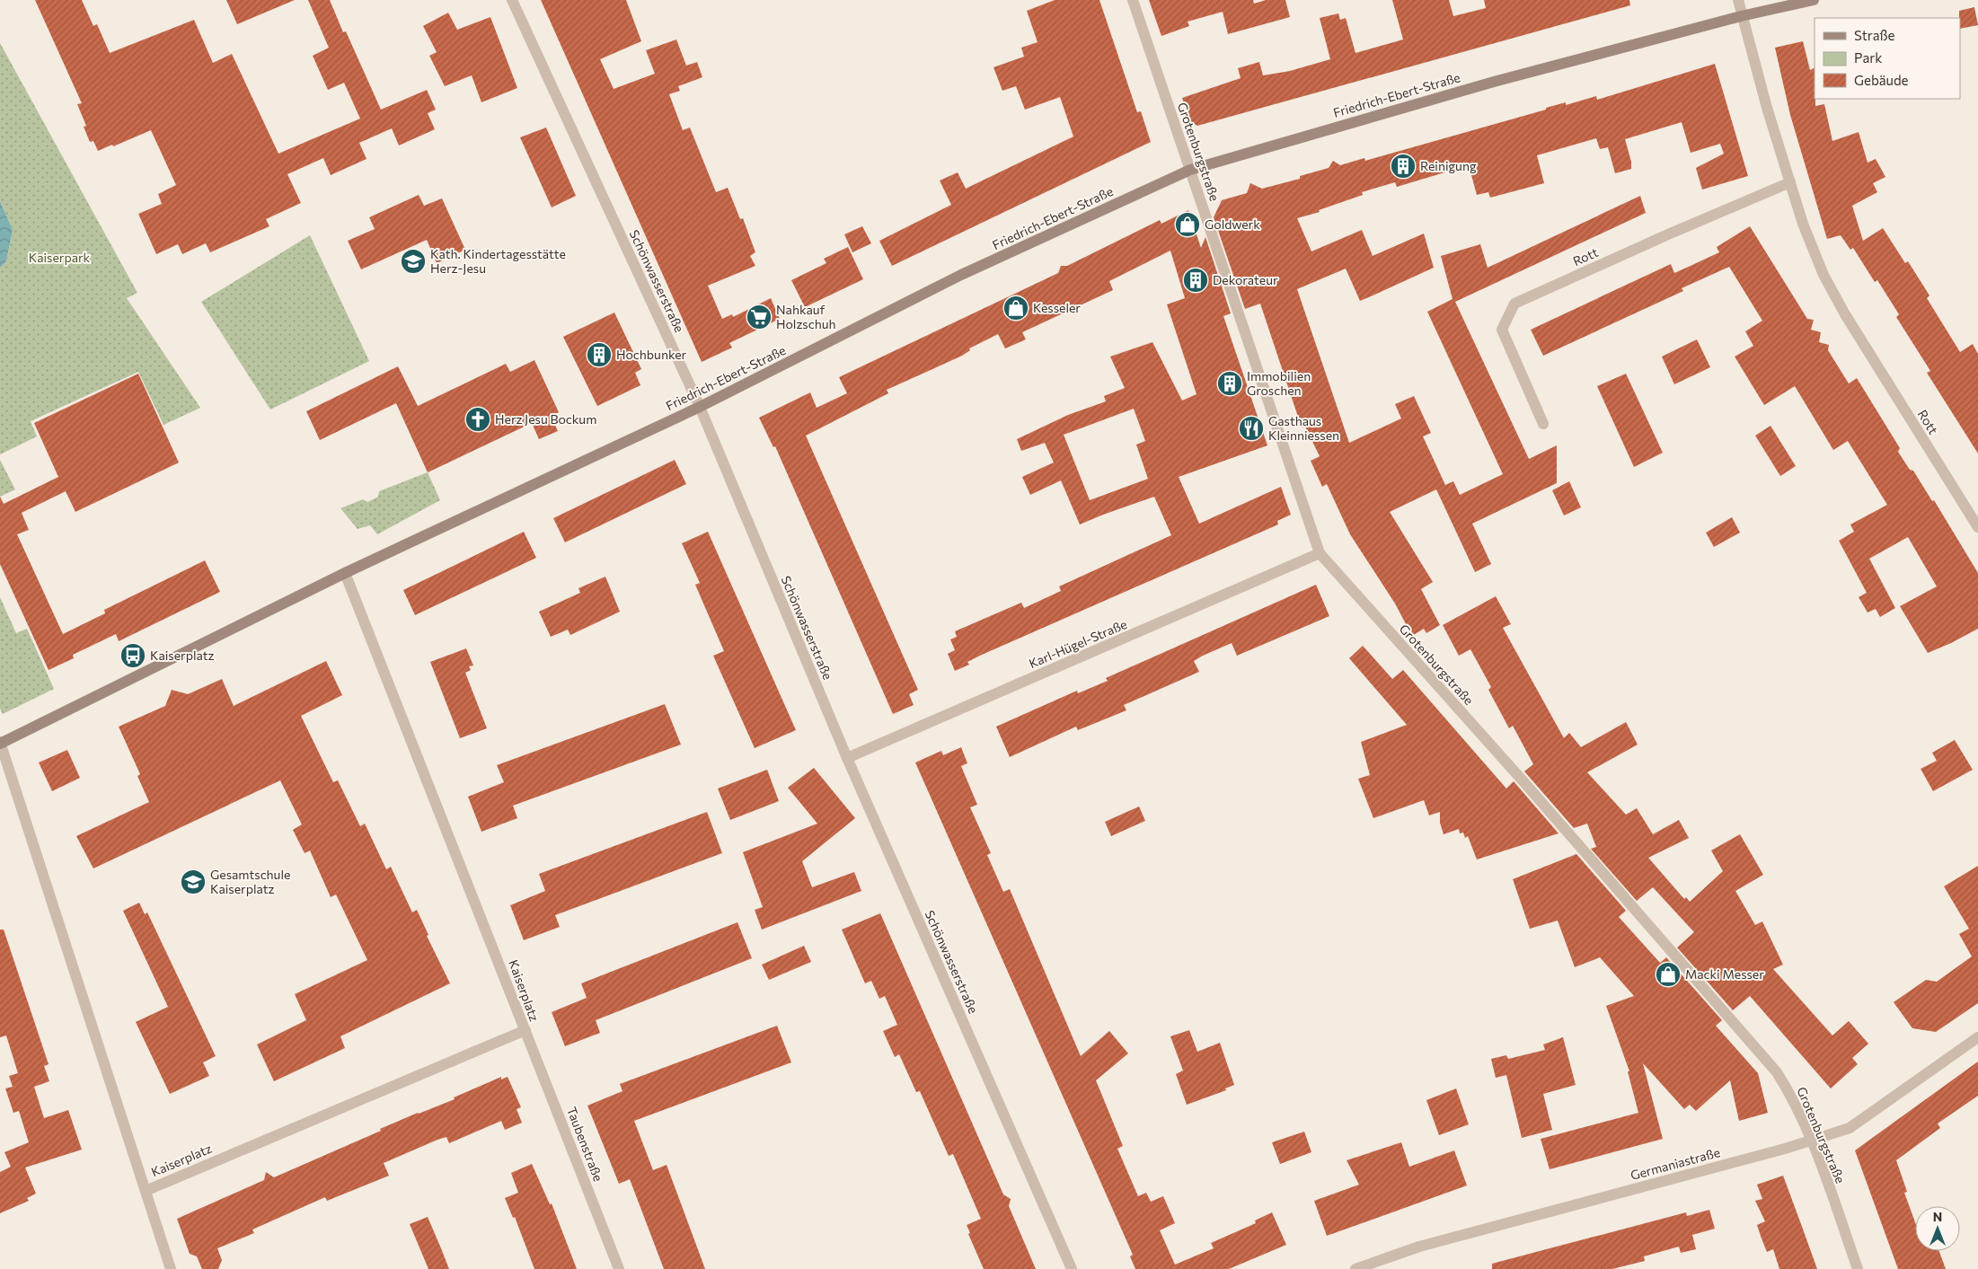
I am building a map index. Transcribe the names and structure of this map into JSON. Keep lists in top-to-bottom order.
{
  "streets": {
    "street": [
      "Friedrich-Ebert-Straße",
      "Grotenburgstraße",
      "Rott",
      "Schönwasserstraße",
      "Karl-Hügel-Straße",
      "Kaiserplatz",
      "Taubenstraße",
      "Germaniastraße"
    ]
  },
  "crossings": [
    ["Friedrich-Ebert-Straße", "Grotenburgstraße"],
    ["Friedrich-Ebert-Straße", "Rott"],
    ["Friedrich-Ebert-Straße", "Schönwasserstraße"],
    ["Friedrich-Ebert-Straße", "Kaiserplatz"],
    ["Grotenburgstraße", "Karl-Hügel-Straße"],
    ["Grotenburgstraße", "Germaniastraße"],
    ["Schönwasserstraße", "Karl-Hügel-Straße"],
    ["Kaiserplatz", "Taubenstraße"]
  ],
  "parks": ["Kaiserpark"],
  "places": {
    "building": [
      "Reinigung",
      "Dekorateur",
      "Hochbunker",
      "Immobilien Groschen"
    ],
    "shop": ["Goldwerk", "Kesseler", "Macki Messer"],
    "school or university": ["Kath. Kindertagesstätte Herz-Jesu", "Gesamtschule Kaiserplatz"],
    "supermarket": ["Nahkauf Holzschuh"],
    "church": ["Herz Jesu Bockum"],
    "restaurant": ["Gasthaus Kleinniessen"],
    "bus stop": ["Kaiserplatz"]
  },
  "legend": ["Straße", "Park", "Gebäude"],
  "north": "top"
}
